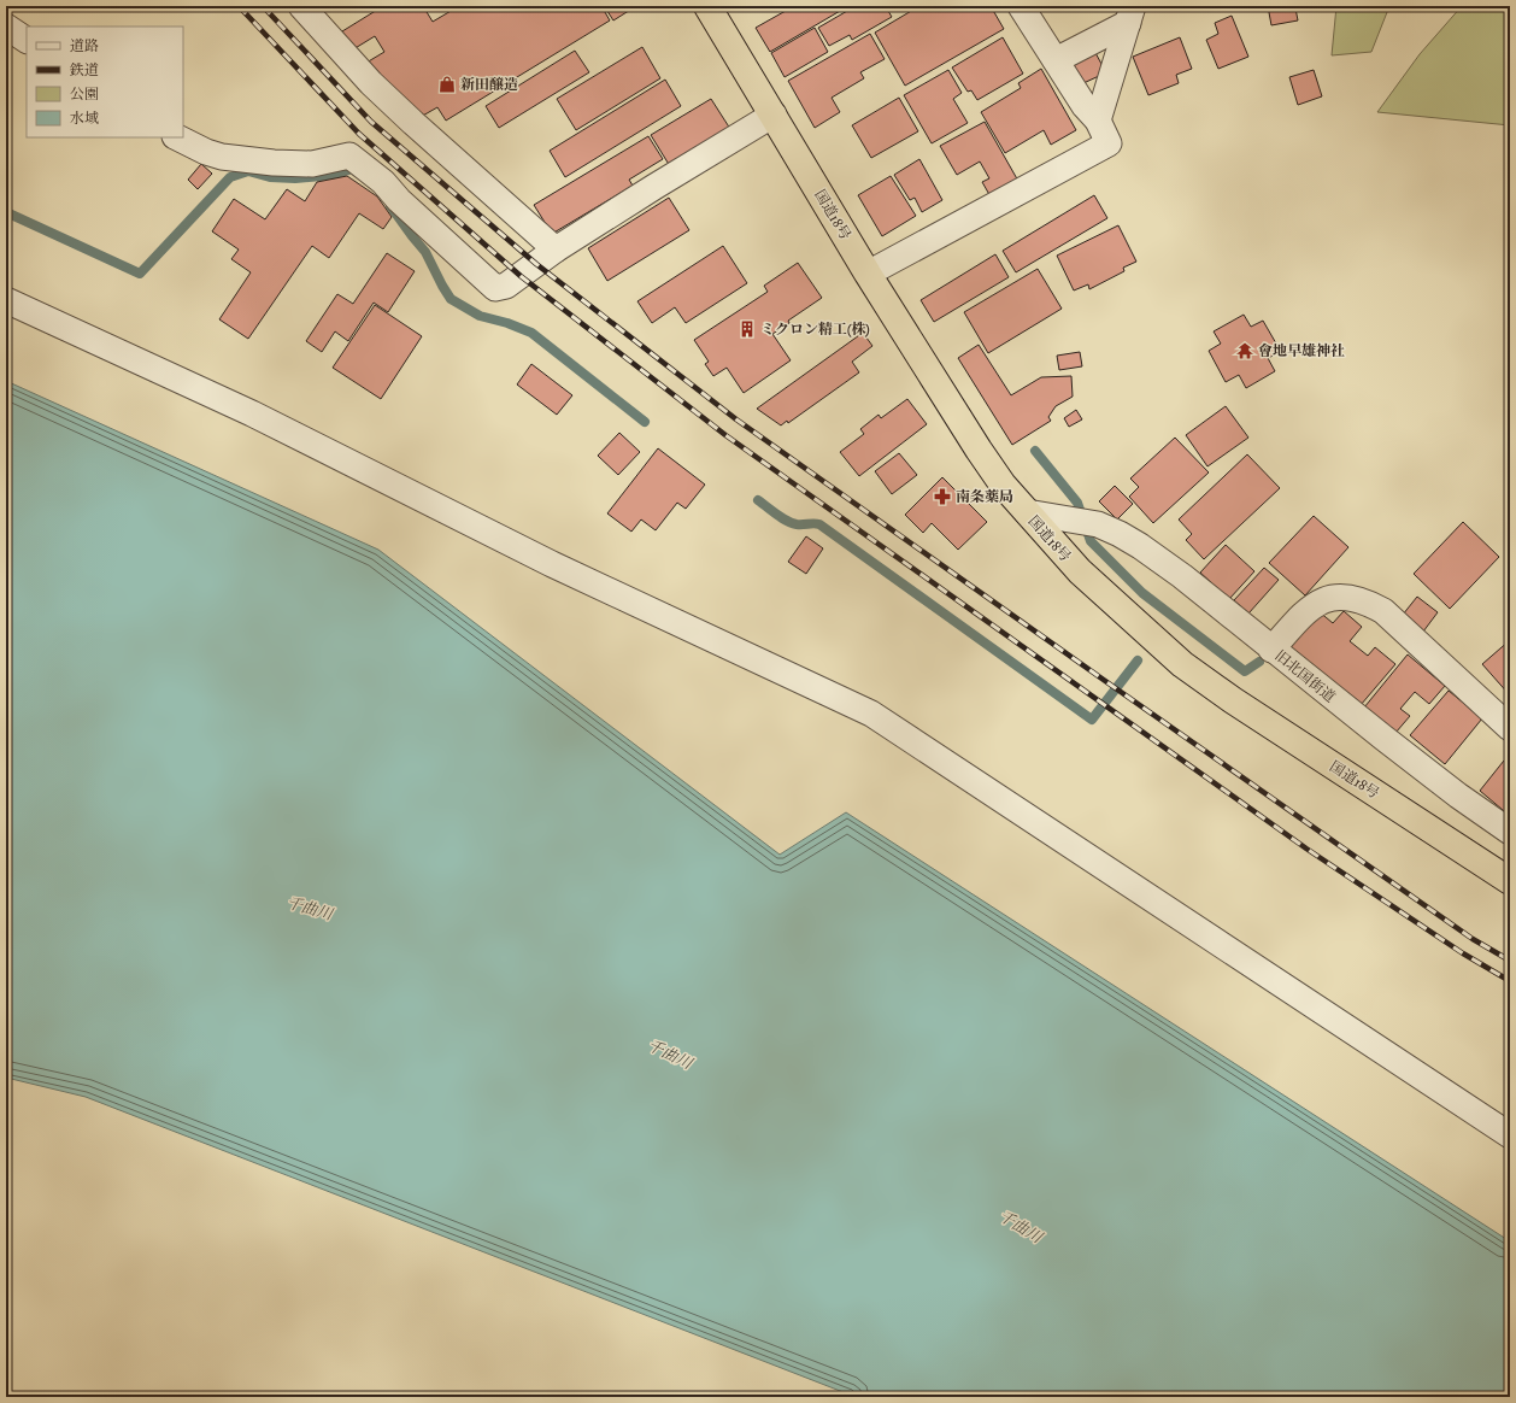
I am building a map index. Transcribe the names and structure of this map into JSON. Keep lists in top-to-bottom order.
{
  "streets": {
    "highway": ["国道18号"],
    "street": ["旧北国街道"]
  },
  "crossings": [
    ["国道18号", "旧北国街道"]
  ],
  "water": ["千曲川"],
  "places": {
    "shop": ["新田醸造"],
    "building": ["ミクロン精工(株)"],
    "temple": ["會地早雄神社"],
    "pharmacy": ["南条薬局"]
  },
  "legend": [
    "道路",
    "鉄道",
    "公園",
    "水域"
  ]
}
